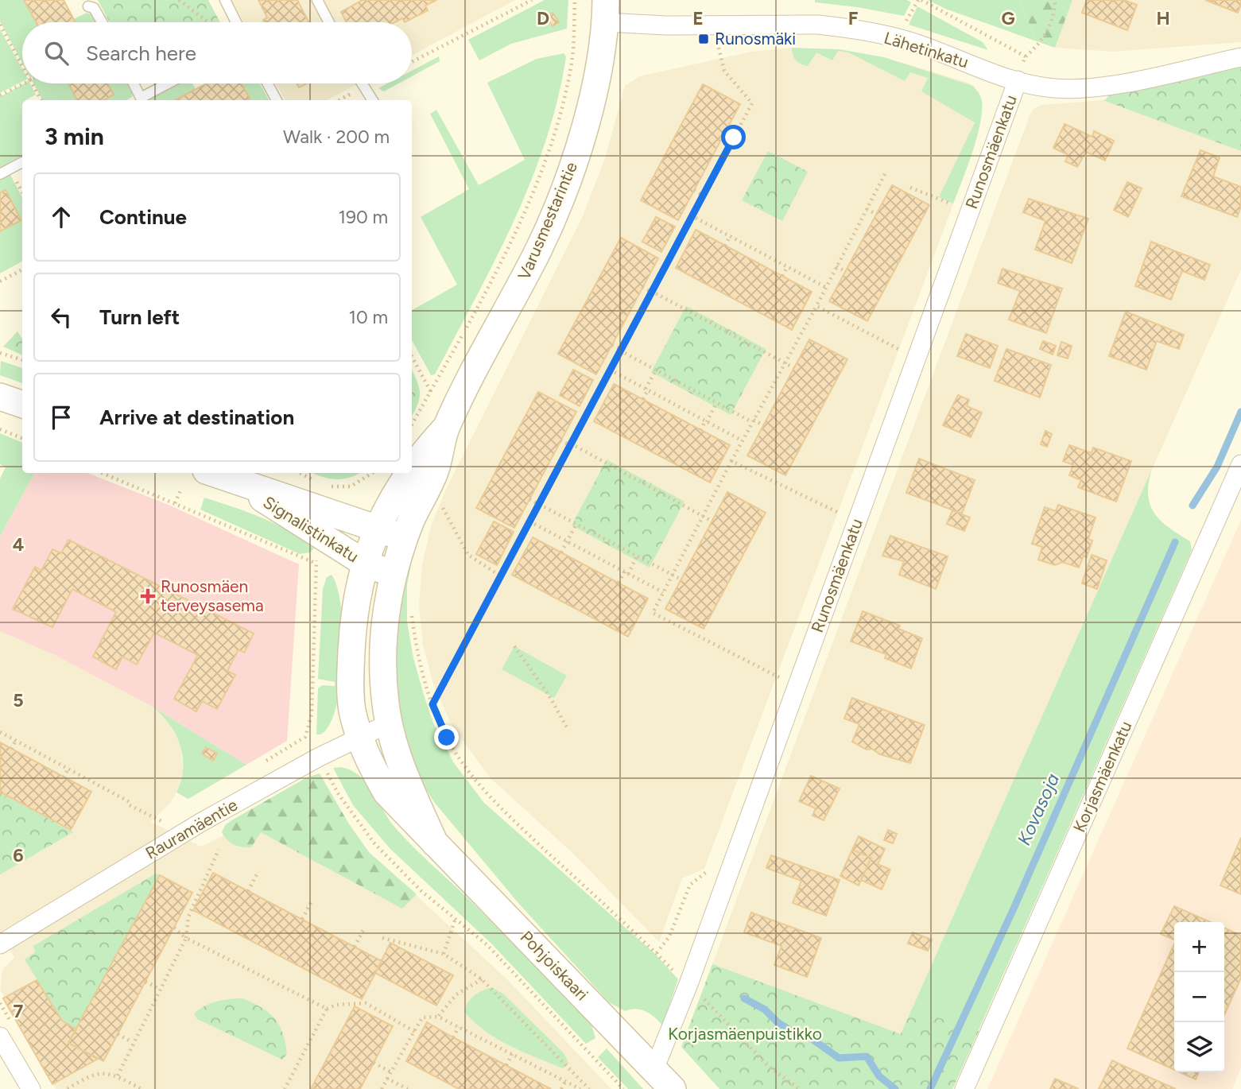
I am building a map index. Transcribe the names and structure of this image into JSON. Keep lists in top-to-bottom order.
{
  "streets": {
    "street": [
      "Lähetinkatu",
      "Runosmäenkatu",
      "Varusmestarintie",
      "Signalistinkatu",
      "Korjasmäenkatu",
      "Rauramäentie",
      "Pohjoiskaari"
    ]
  },
  "crossings": [
    ["Lähetinkatu", "Runosmäenkatu"],
    ["Lähetinkatu", "Varusmestarintie"],
    ["Runosmäenkatu", "Pohjoiskaari"],
    ["Varusmestarintie", "Signalistinkatu"],
    ["Varusmestarintie", "Pohjoiskaari"],
    ["Signalistinkatu", "Pohjoiskaari"],
    ["Rauramäentie", "Pohjoiskaari"]
  ],
  "water": ["Kovasoja"],
  "parks": ["Korjasmäenpuistikko"],
  "places": {
    "transit": ["Runosmäki"],
    "health": ["Runosmäen terveysasema"]
  },
  "page": {
    "search": "Search here",
    "heading": ["3 min", "Walk · 200 m"],
    "list": [
      ["Continue", "190 m"],
      ["Turn left", "10 m"],
      "Arrive at destination"
    ],
    "map_buttons": ["+", "−"]
  },
  "grid": {
    "columns": [
      "D",
      "E",
      "F",
      "G",
      "H"
    ],
    "rows": [
      "4",
      "5",
      "6",
      "7"
    ]
  }
}
